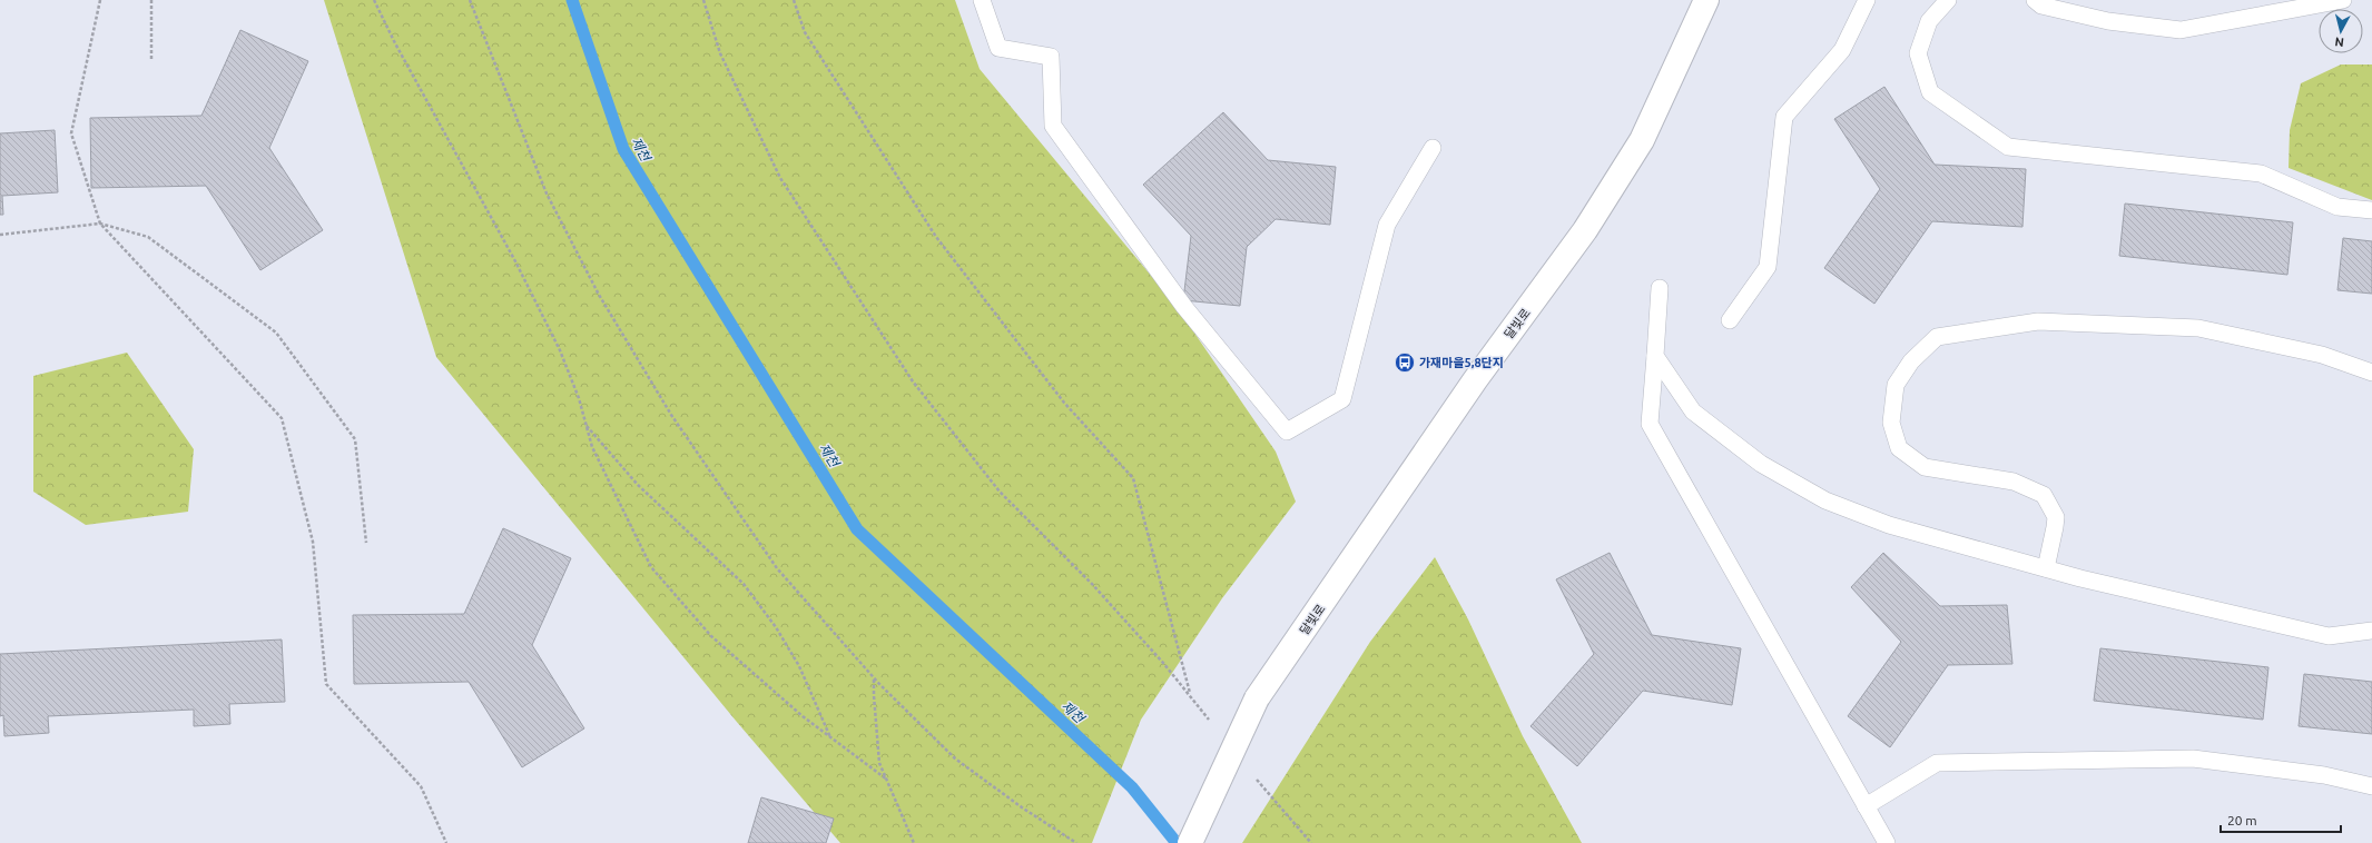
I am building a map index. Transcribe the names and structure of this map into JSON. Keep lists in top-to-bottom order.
{
  "streets": {
    "street": ["달빛로"]
  },
  "water": ["제천"],
  "places": {
    "bus stop": ["가재마을5,8단지"]
  },
  "scale_bar": "20 m",
  "north": "bottom"
}
